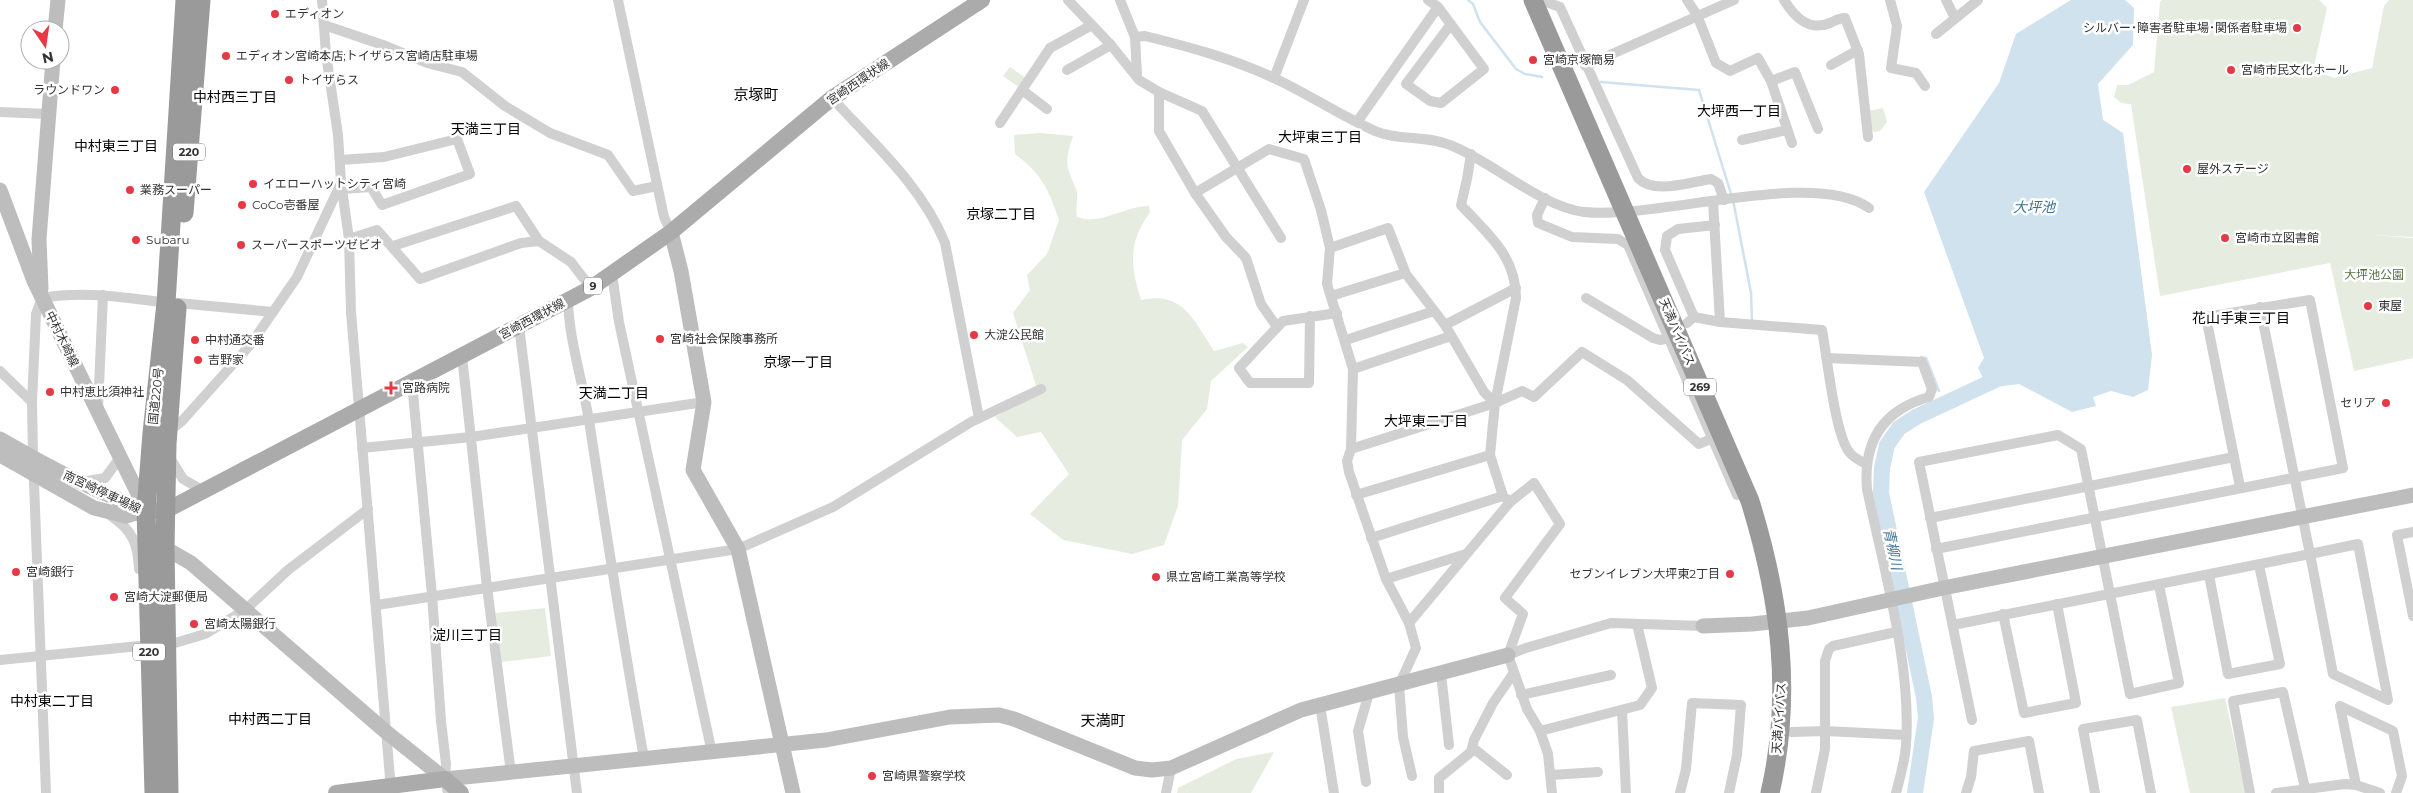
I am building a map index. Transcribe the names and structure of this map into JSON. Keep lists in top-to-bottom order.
{
  "streets": {
    "highway": [
      "220",
      "天満バイパス",
      "269",
      "国道220号"
    ],
    "main road": ["宮崎西環状線", "9"],
    "street": ["中村木崎線", "南宮崎停車場線"]
  },
  "crossings": [
    ["宮崎西環状線", "国道220号"],
    ["中村木崎線", "国道220号"],
    ["中村木崎線", "南宮崎停車場線"],
    ["国道220号", "南宮崎停車場線"]
  ],
  "districts": [
    "京塚町",
    "中村西三丁目",
    "大坪西一丁目",
    "天満三丁目",
    "大坪東三丁目",
    "中村東三丁目",
    "京塚二丁目",
    "花山手東三丁目",
    "京塚一丁目",
    "天満二丁目",
    "大坪東二丁目",
    "淀川三丁目",
    "中村東二丁目",
    "中村西二丁目",
    "天満町"
  ],
  "water": ["大坪池", "青柳川"],
  "parks": ["大坪池公園"],
  "places": {
    "other": [
      "エディオン",
      "シルバー･障害者駐車場･関係者駐車場",
      "エディオン宮崎本店;トイザらス宮崎店駐車場",
      "宮崎京塚簡易",
      "宮崎市民文化ホール",
      "トイザらス",
      "ラウンドワン",
      "屋外ステージ",
      "イエローハットシティ宮崎",
      "業務スーパー",
      "CoCo壱番屋",
      "宮崎市立図書館",
      "Subaru",
      "スーパースポーツゼビオ",
      "東屋",
      "大淀公民館",
      "宮崎社会保険事務所",
      "中村通交番",
      "吉野家",
      "中村恵比須神社",
      "セリア",
      "宮崎銀行",
      "セブンイレブン大坪東2丁目",
      "県立宮崎工業高等学校",
      "宮崎大淀郵便局",
      "宮崎太陽銀行",
      "宮崎県警察学校"
    ],
    "health": ["宮路病院"]
  },
  "north": "bottom"
}
